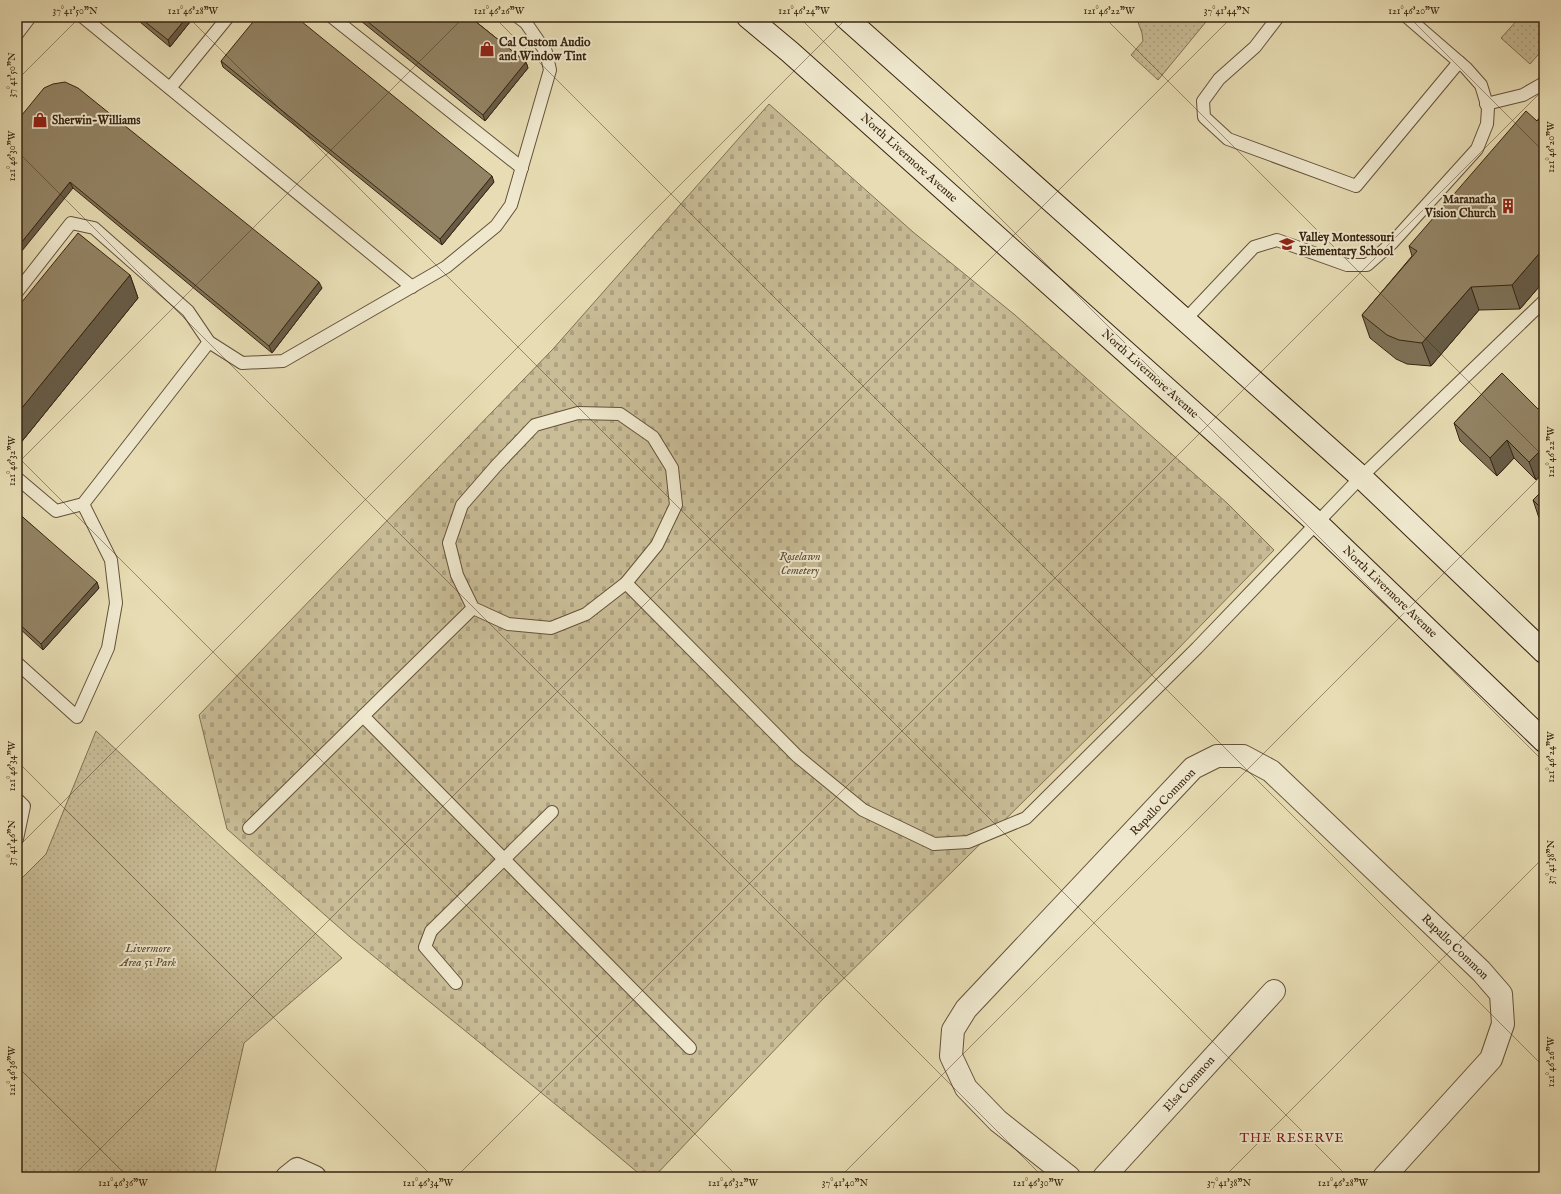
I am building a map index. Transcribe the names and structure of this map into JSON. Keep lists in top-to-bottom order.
{
  "streets": {
    "main road": ["North Livermore Avenue", "Rapallo Common", "Elsa Common"]
  },
  "districts": ["THE RESERVE"],
  "parks": ["Roselawn Cemetery", "Livermore Area 51 Park"],
  "places": {
    "shop": ["Cal Custom Audio and Window Tint", "Sherwin-Williams"],
    "building": ["Maranatha Vision Church"],
    "school or university": ["Valley Montessouri Elementary School"]
  },
  "coordinates": [
    "37°41'50\"N",
    "121°46'28\"W",
    "121°46'26\"W",
    "121°46'24\"W",
    "121°46'22\"W",
    "37°41'44\"N",
    "121°46'20\"W",
    "121°46'30\"W",
    "121°46'32\"W",
    "121°46'34\"W",
    "37°41'46\"N",
    "37°41'38\"N",
    "121°46'36\"W",
    "37°41'40\"N"
  ]
}
